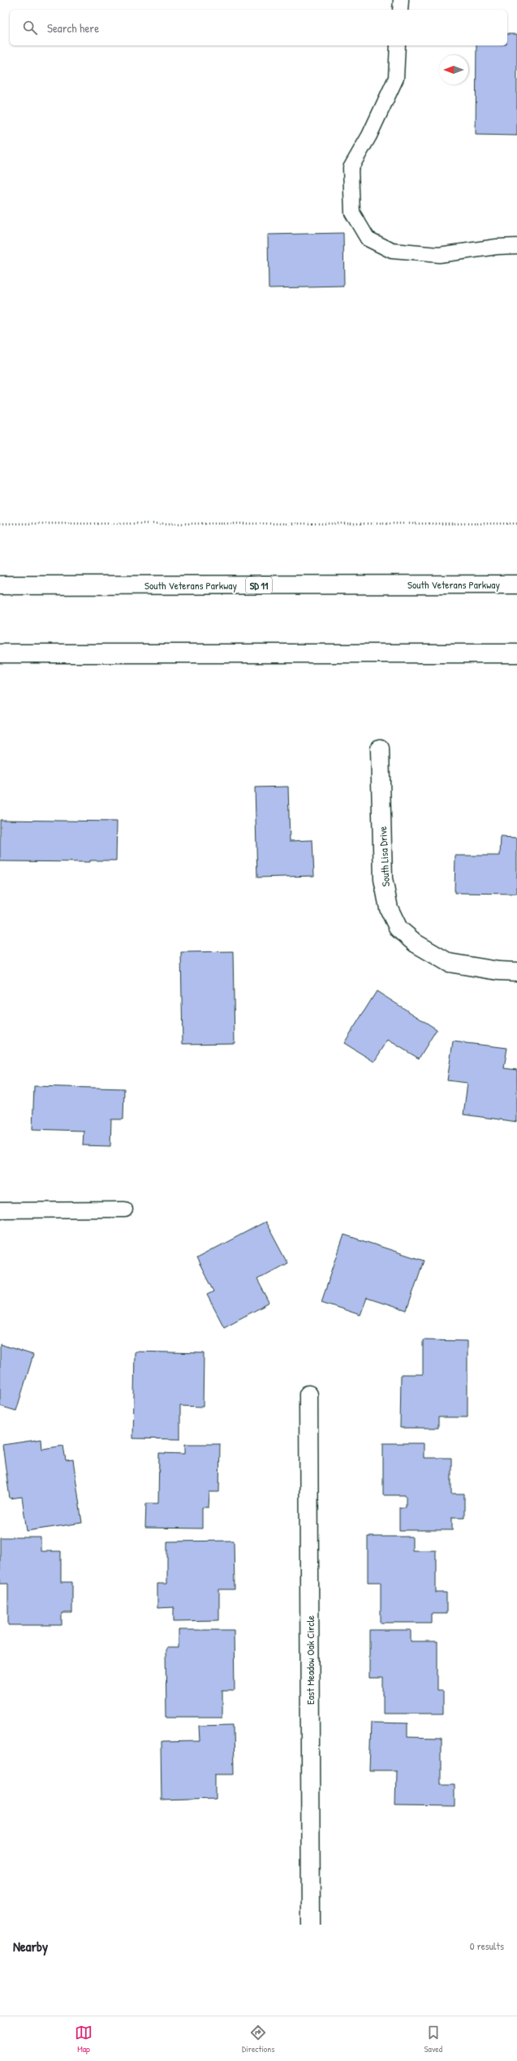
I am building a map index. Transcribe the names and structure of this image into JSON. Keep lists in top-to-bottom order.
{
  "streets": {
    "main road": [
      "South Veterans Parkway",
      "SD 11",
      "South Lisa Drive",
      "East Meadow Oak Circle"
    ]
  },
  "north": "left",
  "page": {
    "search": "Search here",
    "heading": ["Nearby", "0 results"],
    "nav": ["Map", "Directions", "Saved"]
  }
}
